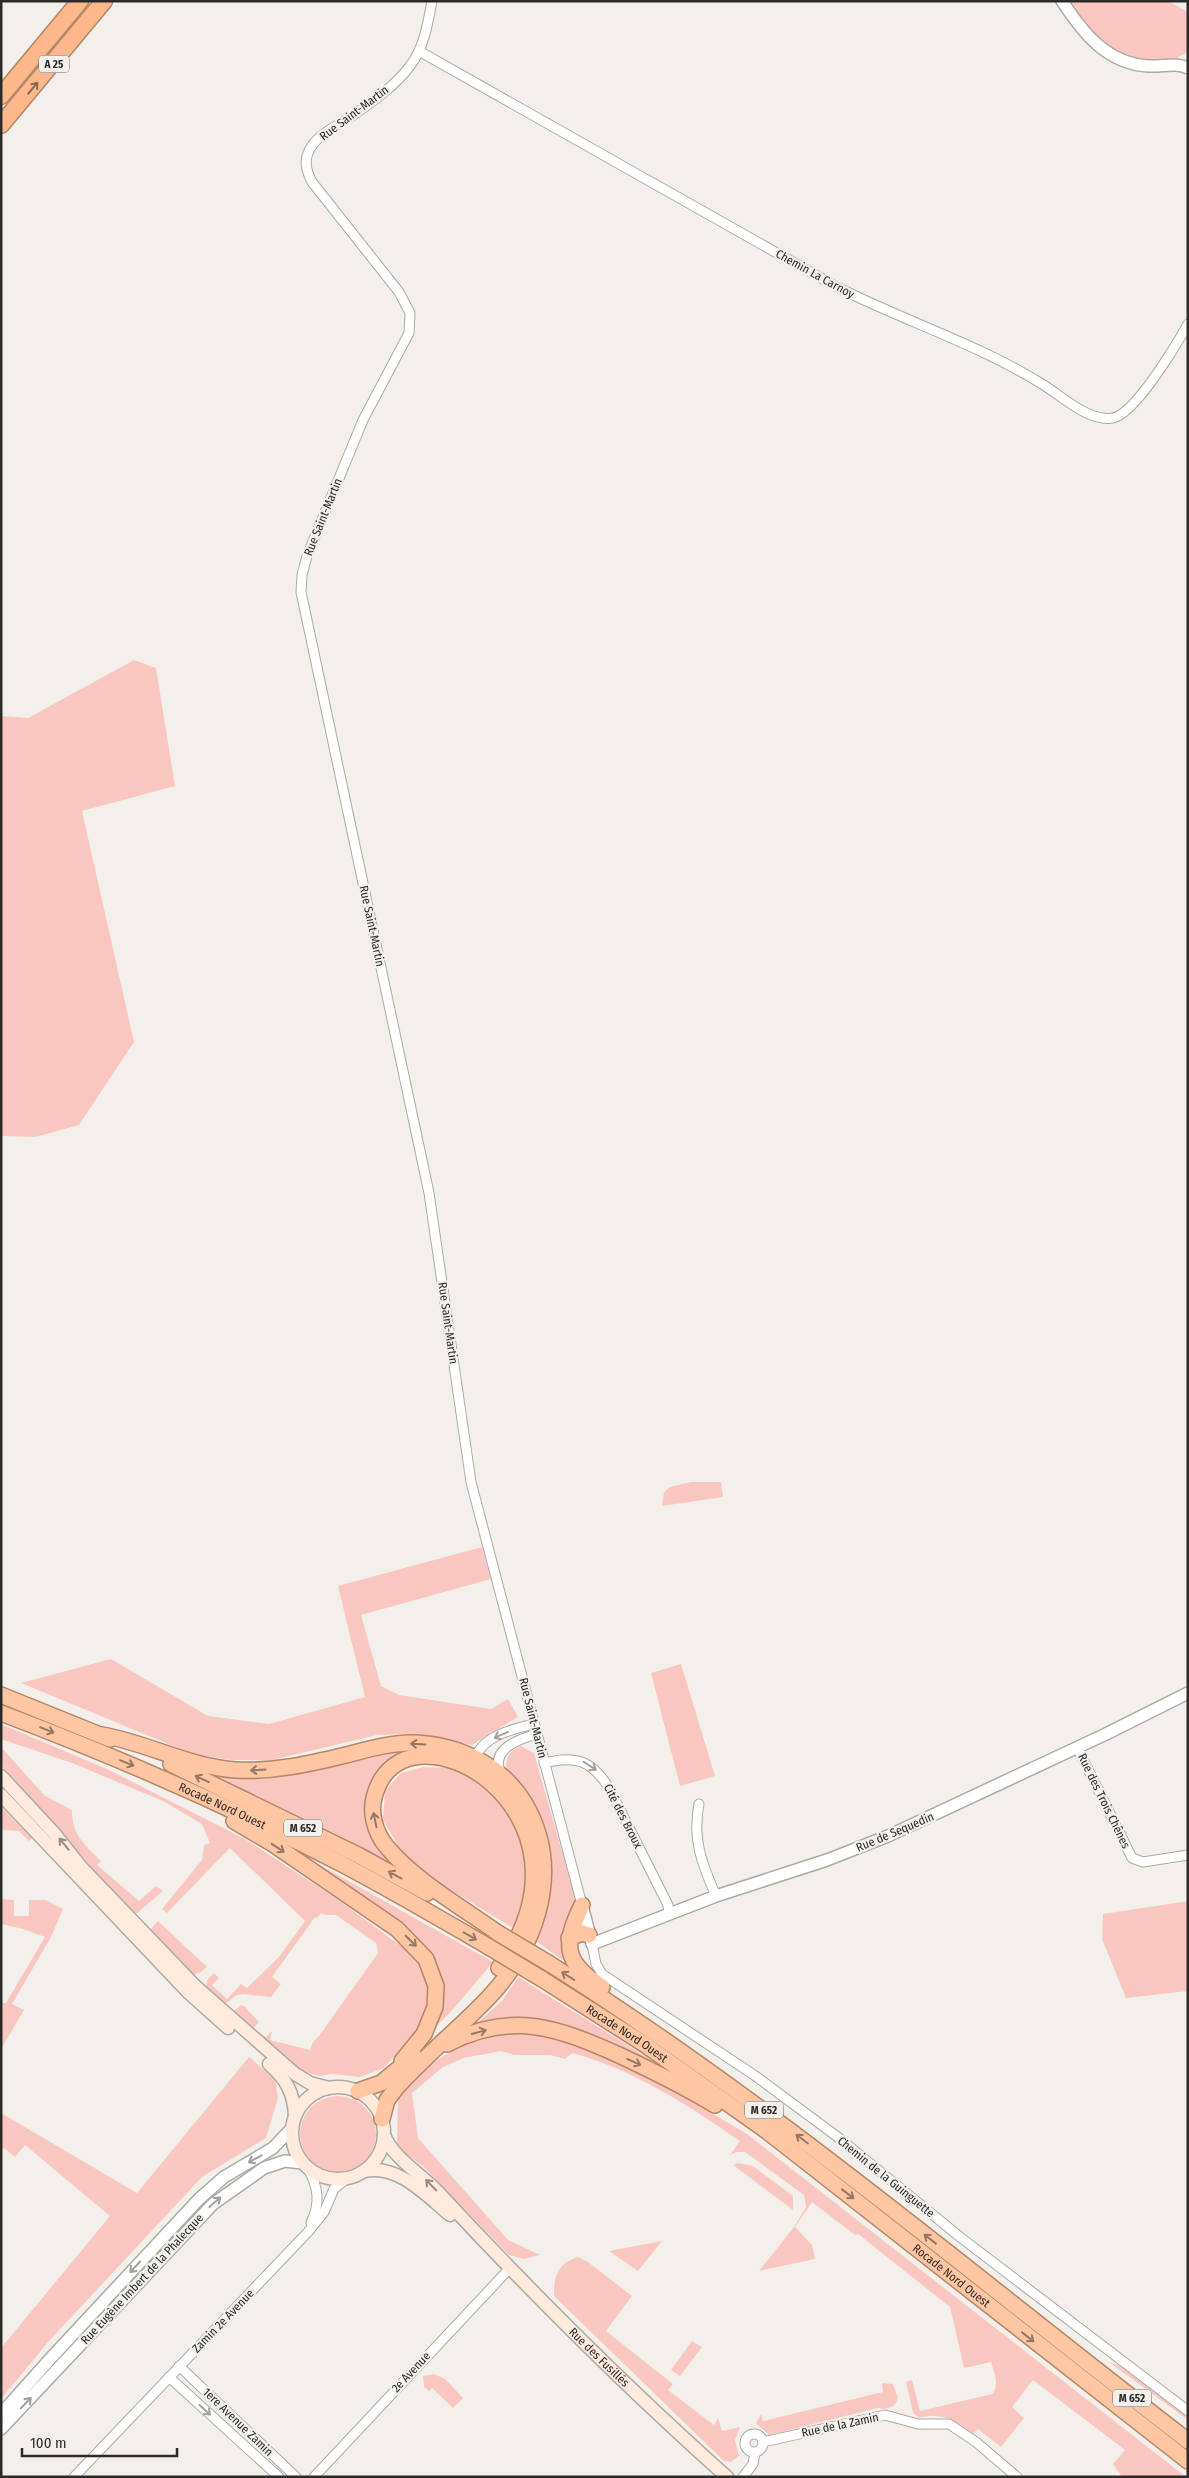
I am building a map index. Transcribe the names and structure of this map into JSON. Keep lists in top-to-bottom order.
{
  "streets": {
    "highway": ["A 25", "Rocade Nord Ouest", "M 652"],
    "main road": ["Rue des Fusillés"],
    "street": [
      "Rue Saint-Martin",
      "Chemin La Carnoy",
      "Rue des Trois Chênes",
      "Cité des Broux",
      "Rue de Sequedin",
      "Chemin de la Guinguette",
      "Rue Eugène Imbert de la Phalecque",
      "Zamin 2e Avenue",
      "2e Avenue",
      "1ere Avenue Zamin",
      "Rue de la Zamin"
    ]
  },
  "crossings": [
    ["Rue Saint-Martin", "Chemin La Carnoy"],
    ["Rue Saint-Martin", "Cité des Broux"],
    ["Rue Saint-Martin", "Rue de Sequedin"],
    ["Rue Saint-Martin", "Chemin de la Guinguette"],
    ["Rue des Trois Chênes", "Rue de Sequedin"],
    ["Cité des Broux", "Rue de Sequedin"],
    ["Rue de Sequedin", "Chemin de la Guinguette"],
    ["Rue Eugène Imbert de la Phalecque", "Zamin 2e Avenue"],
    ["Zamin 2e Avenue", "1ere Avenue Zamin"],
    ["Rue des Fusillés", "2e Avenue"]
  ],
  "one_way": ["Cité des Broux"],
  "scale_bar": "100 m"
}
